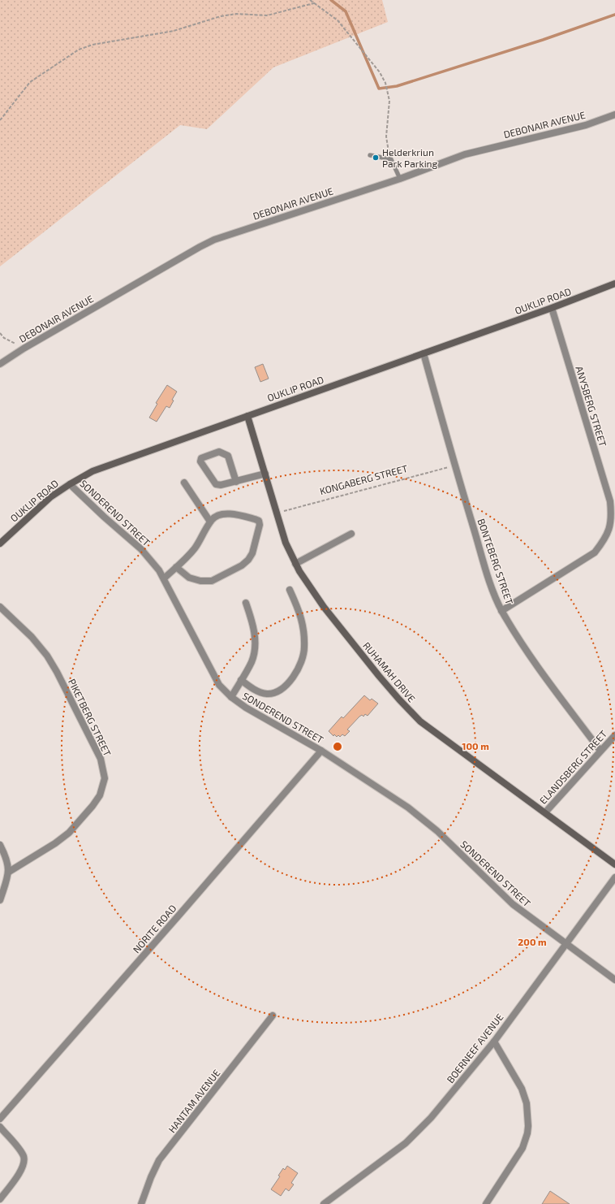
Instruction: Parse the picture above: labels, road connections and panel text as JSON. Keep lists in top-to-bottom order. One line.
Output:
{"streets":{"street":["DEBONAIR AVENUE","OUKLIP ROAD","ANYSBERG STREET","SONDEREND STREET","BONTEBERG STREET","RUHAMAH DRIVE","PIKETBERG STREET","ELANDSBERG STREET","NORITE ROAD","BOERNEEF AVENUE","HANTAM AVENUE"],"path":["KONGABERG STREET"]},"crossings":[["OUKLIP ROAD","ANYSBERG STREET"],["OUKLIP ROAD","SONDEREND STREET"],["OUKLIP ROAD","BONTEBERG STREET"],["OUKLIP ROAD","RUHAMAH DRIVE"],["ANYSBERG STREET","BONTEBERG STREET"],["KONGABERG STREET","BONTEBERG STREET"],["KONGABERG STREET","RUHAMAH DRIVE"],["SONDEREND STREET","NORITE ROAD"],["SONDEREND STREET","BOERNEEF AVENUE"],["BONTEBERG STREET","ELANDSBERG STREET"],["RUHAMAH DRIVE","ELANDSBERG STREET"]],"places":["Helderkriun Park Parking"],"rings":["100 m","200 m"]}
